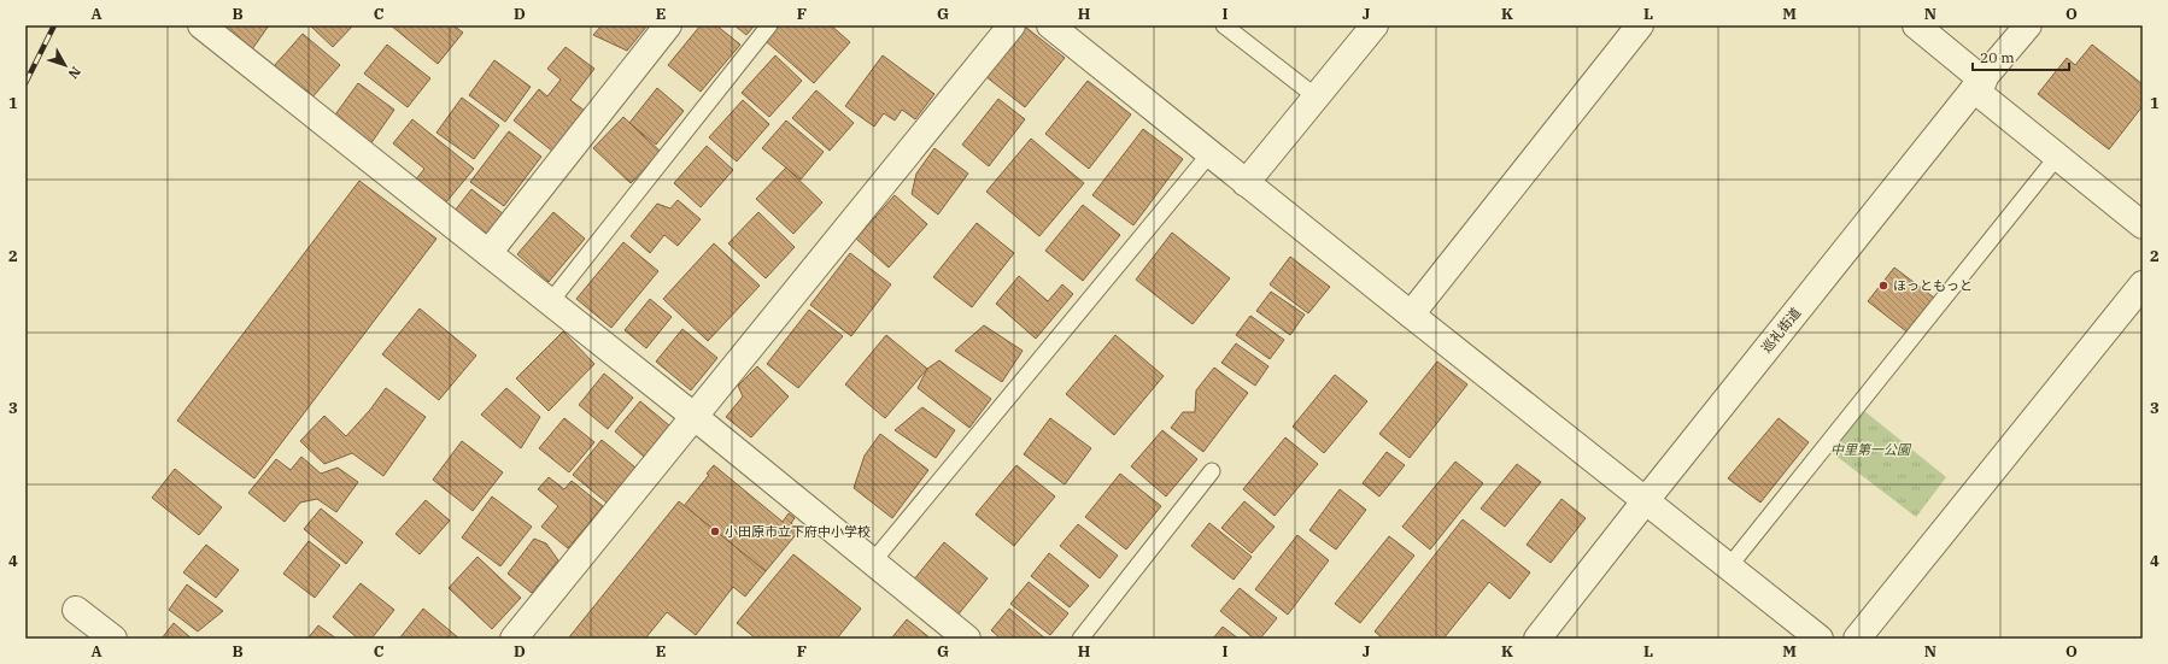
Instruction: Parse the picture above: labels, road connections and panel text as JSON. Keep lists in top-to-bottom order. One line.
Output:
{"streets":{"street":["巡礼街道"]},"parks":["中里第一公園"],"places":["ほっともっと","小田原市立下府中小学校"],"scale_bar":"20 m","north":"bottom right","grid":{"columns":["A","B","C","D","E","F","G","H","I","J","K","L","M","N","O"],"rows":["1","2","3","4"]}}
